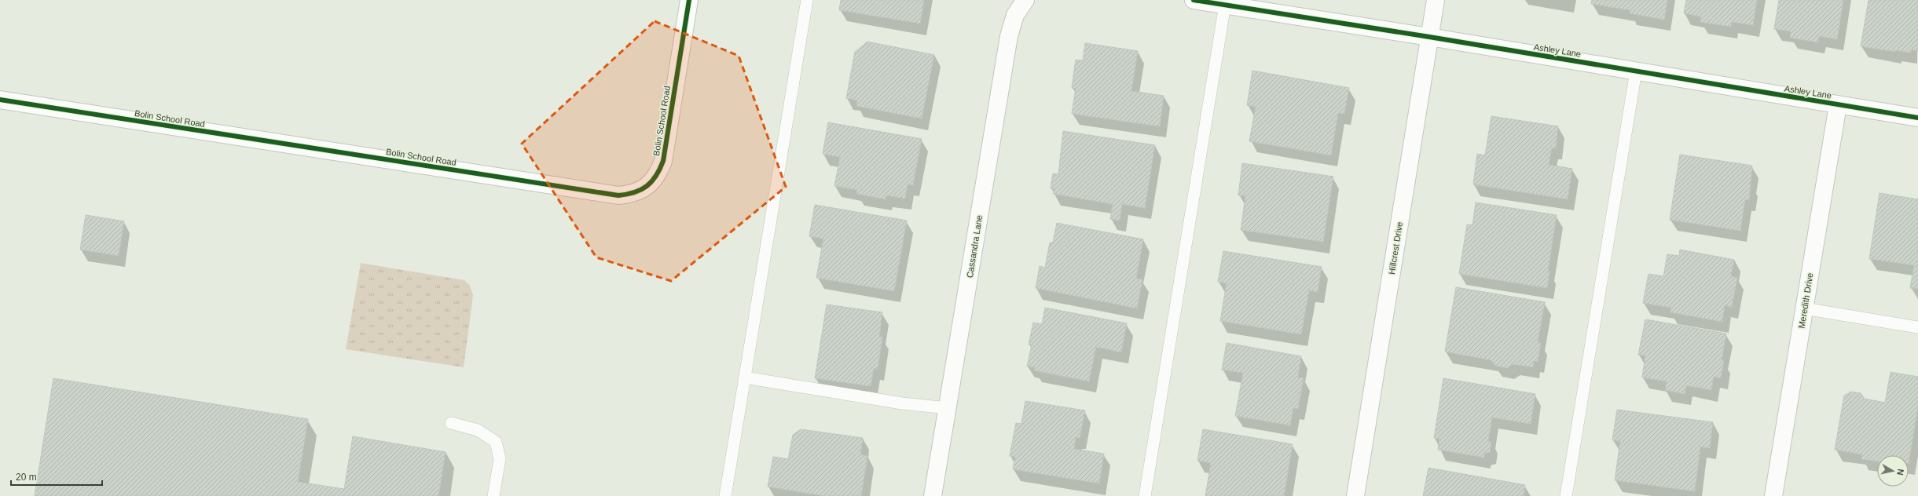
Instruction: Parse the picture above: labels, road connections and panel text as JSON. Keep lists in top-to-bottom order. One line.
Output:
{"streets":{"street":["Ashley Lane","Bolin School Road","Cassandra Lane","Hillcrest Drive","Meredith Drive"]},"crossings":[["Ashley Lane","Hillcrest Drive"],["Ashley Lane","Meredith Drive"]],"scale_bar":"20 m","north":"right"}
